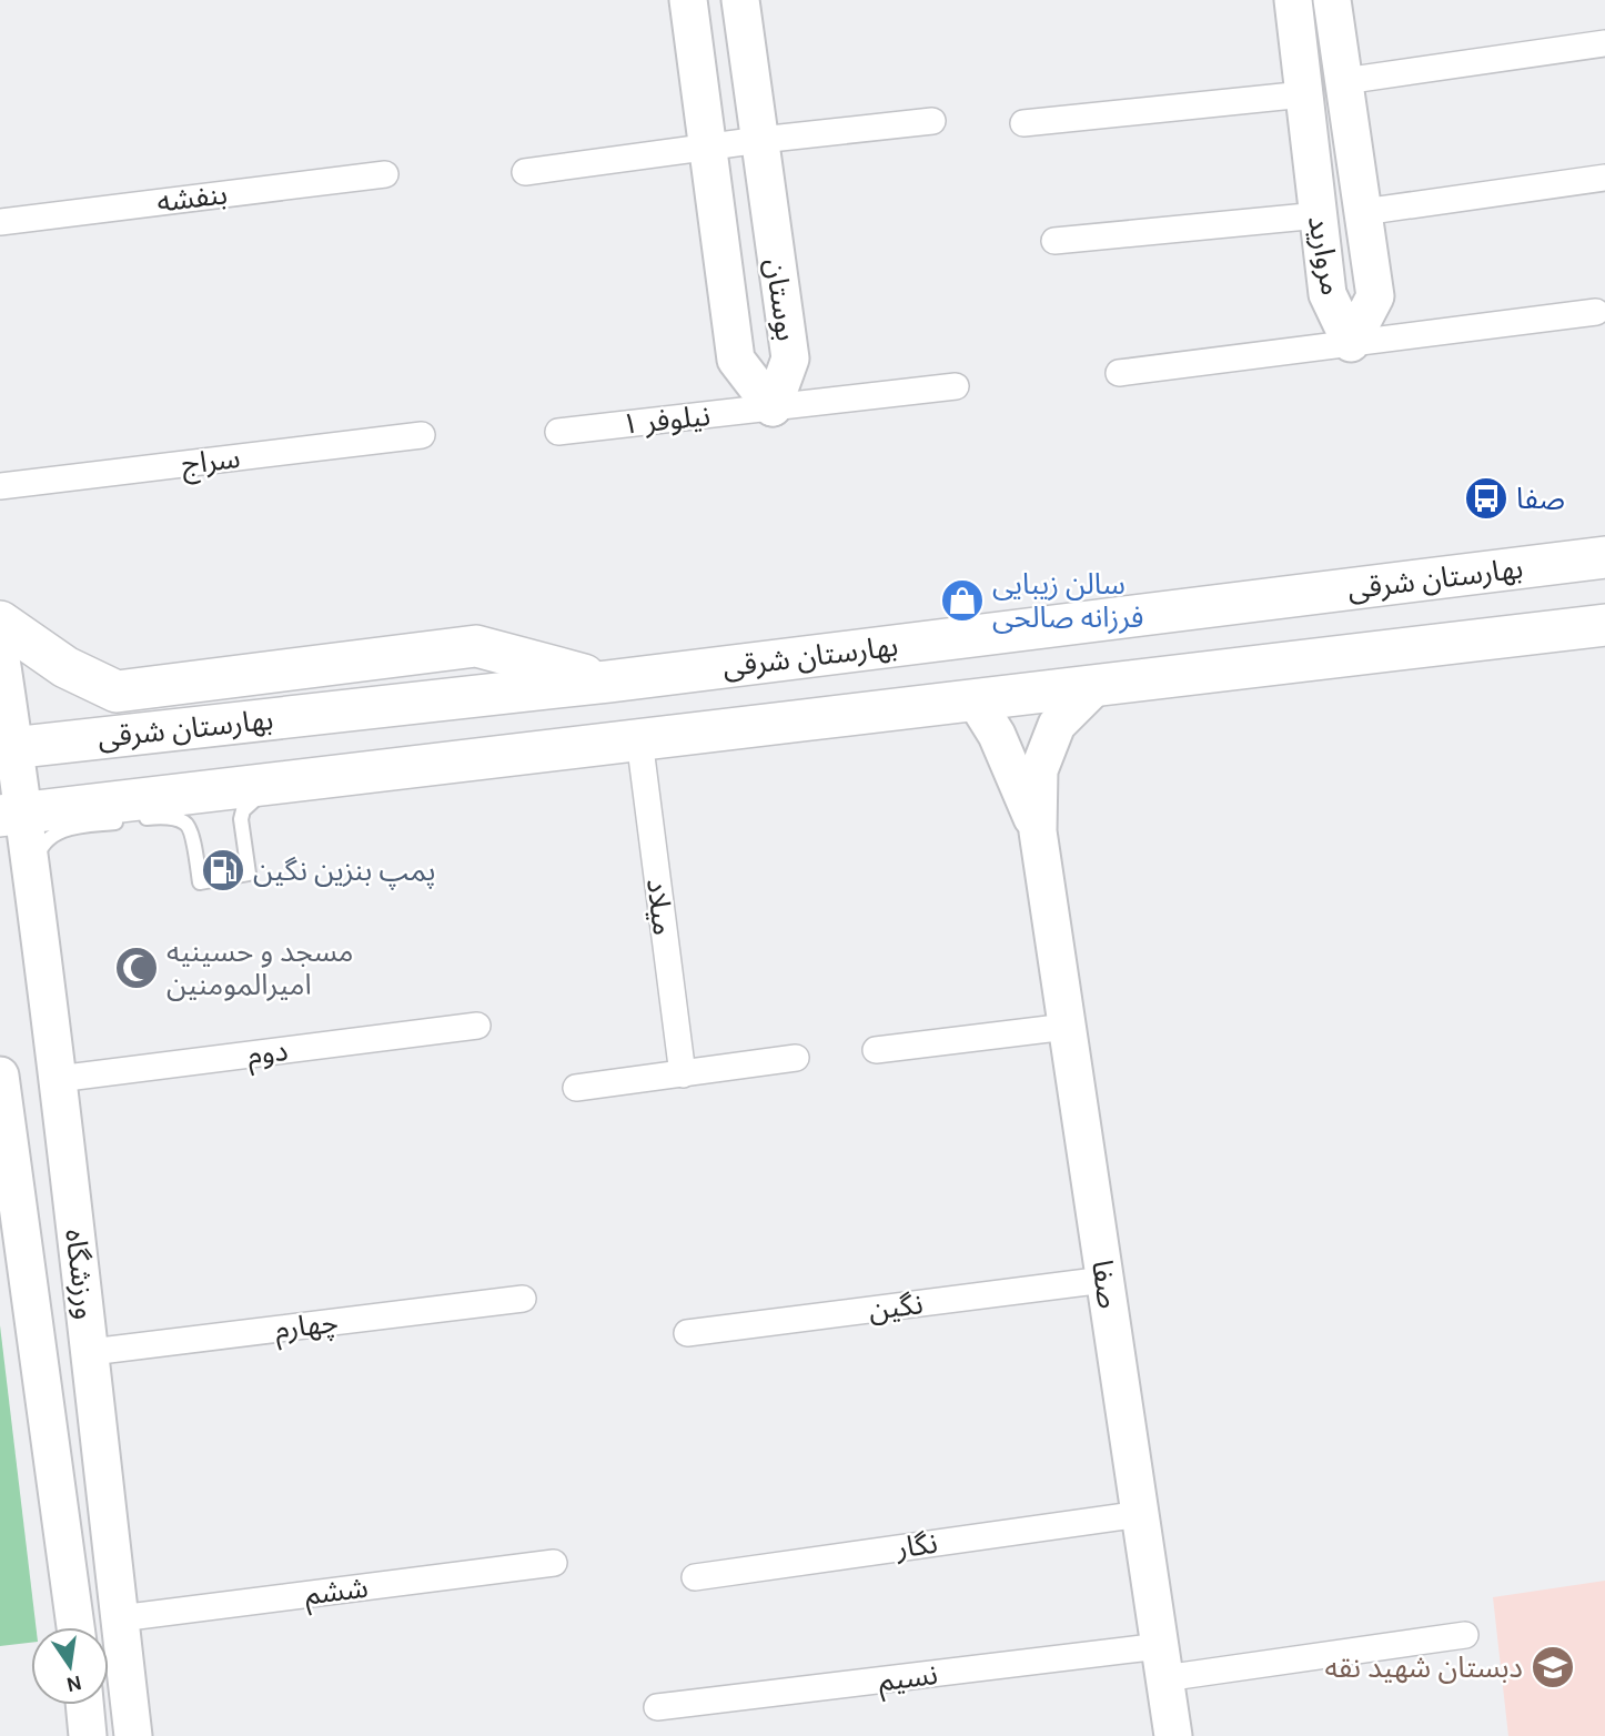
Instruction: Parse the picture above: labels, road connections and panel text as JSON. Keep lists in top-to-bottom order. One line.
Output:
{"streets":{"main road":["بهارستان شرقی"],"street":["بنفشه","مروارید","بوستان","نیلوفر ۱","سراج","میلاد","دوم","ورزشگاه","صفا","نگین","چهارم","نگار","ششم","نسیم"]},"crossings":[["بوستان","نیلوفر ۱"],["بهارستان شرقی","ورزشگاه"],["دوم","ورزشگاه"],["ورزشگاه","چهارم"],["ورزشگاه","ششم"],["صفا","نگین"],["صفا","نگار"],["صفا","نسیم"]],"places":{"bus stop":["صفا"],"shop":["سالن زیبایی فرزانه صالحی"],"fuel station":["پمپ بنزین نگین"],"mosque":["مسجد و حسینیه امیرالمومنین"],"school or university":["دبستان شهید نقه"]},"north":"bottom"}
